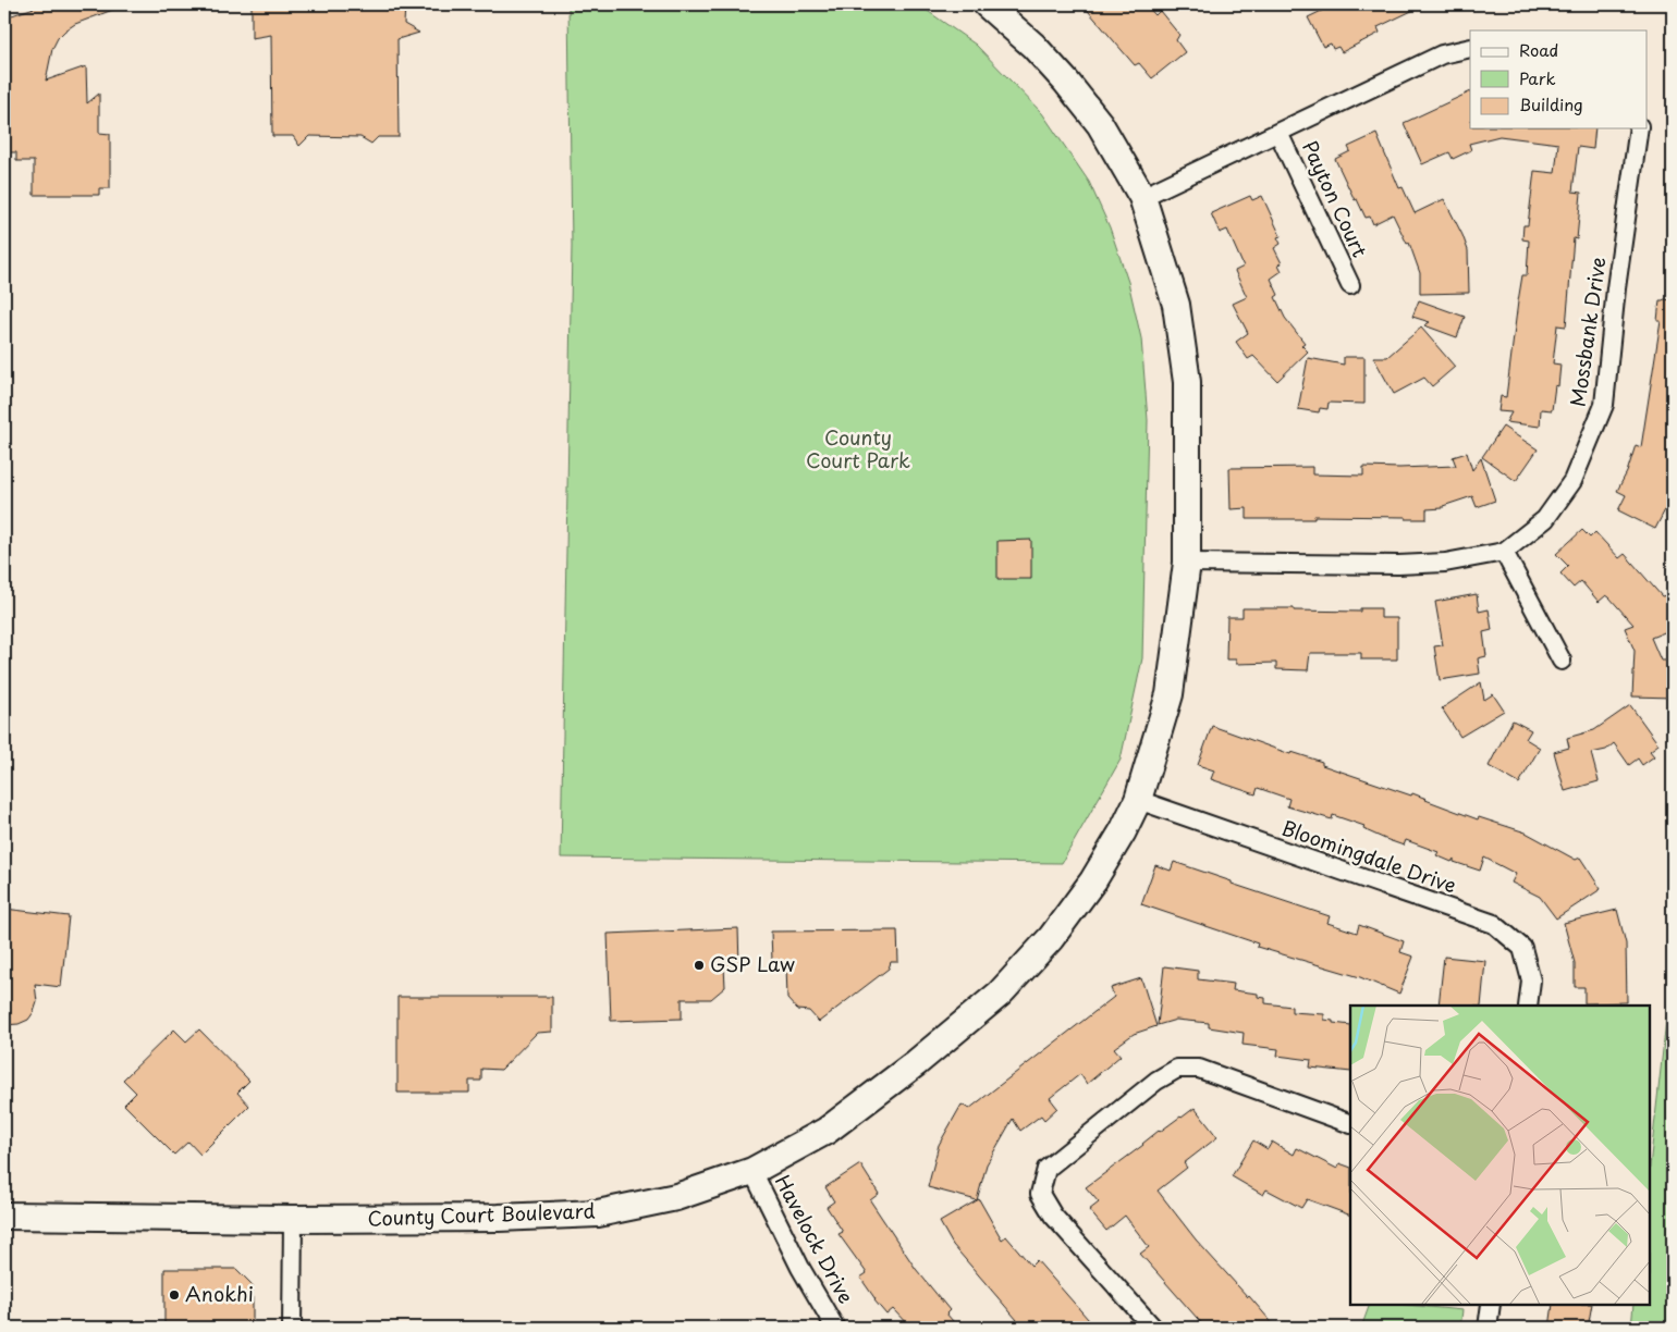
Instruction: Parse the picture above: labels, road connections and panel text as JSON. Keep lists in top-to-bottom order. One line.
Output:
{"streets":{"street":["Payton Court","Mossbank Drive","Bloomingdale Drive","County Court Boulevard","Havelock Drive"]},"crossings":[["Mossbank Drive","County Court Boulevard"],["Bloomingdale Drive","County Court Boulevard"],["County Court Boulevard","Havelock Drive"]],"parks":["County Court Park"],"places":["GSP Law","Anokhi"],"legend":["Road","Park","Building"]}
